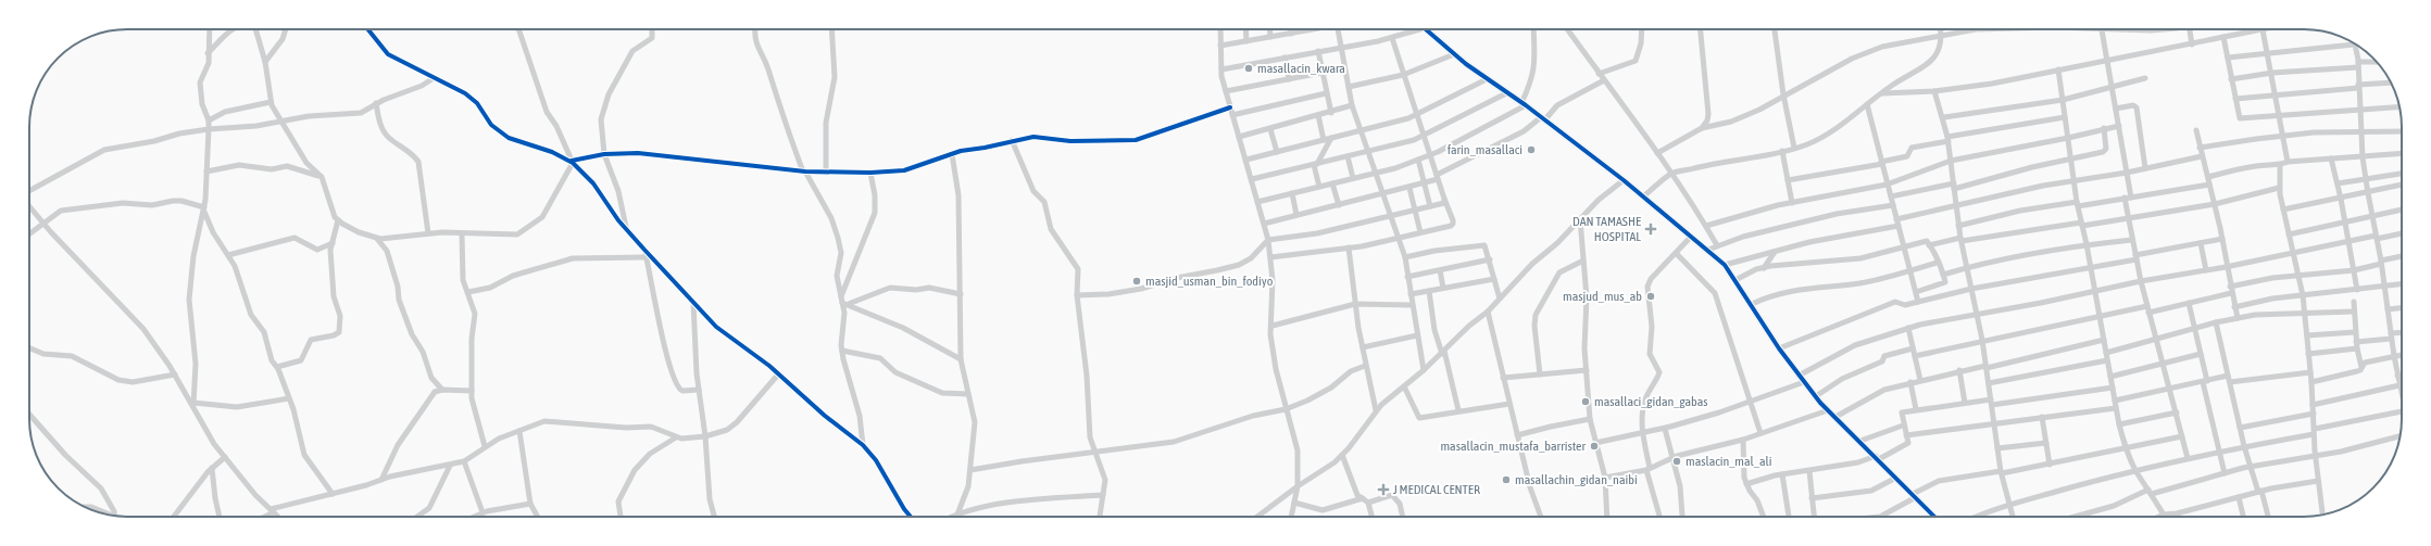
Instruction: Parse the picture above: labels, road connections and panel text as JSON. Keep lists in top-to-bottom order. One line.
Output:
{"places":{"other":["masallacin_kwara","farin_masallaci","masjid_usman_bin_fodiyo","masjud_mus_ab","masallaci_gidan_gabas","masallacin_mustafa_barrister","maslacin_mal_ali","masallachin_gidan_naibi"],"health":["DAN TAMASHE HOSPITAL","J MEDICAL CENTER"]}}
